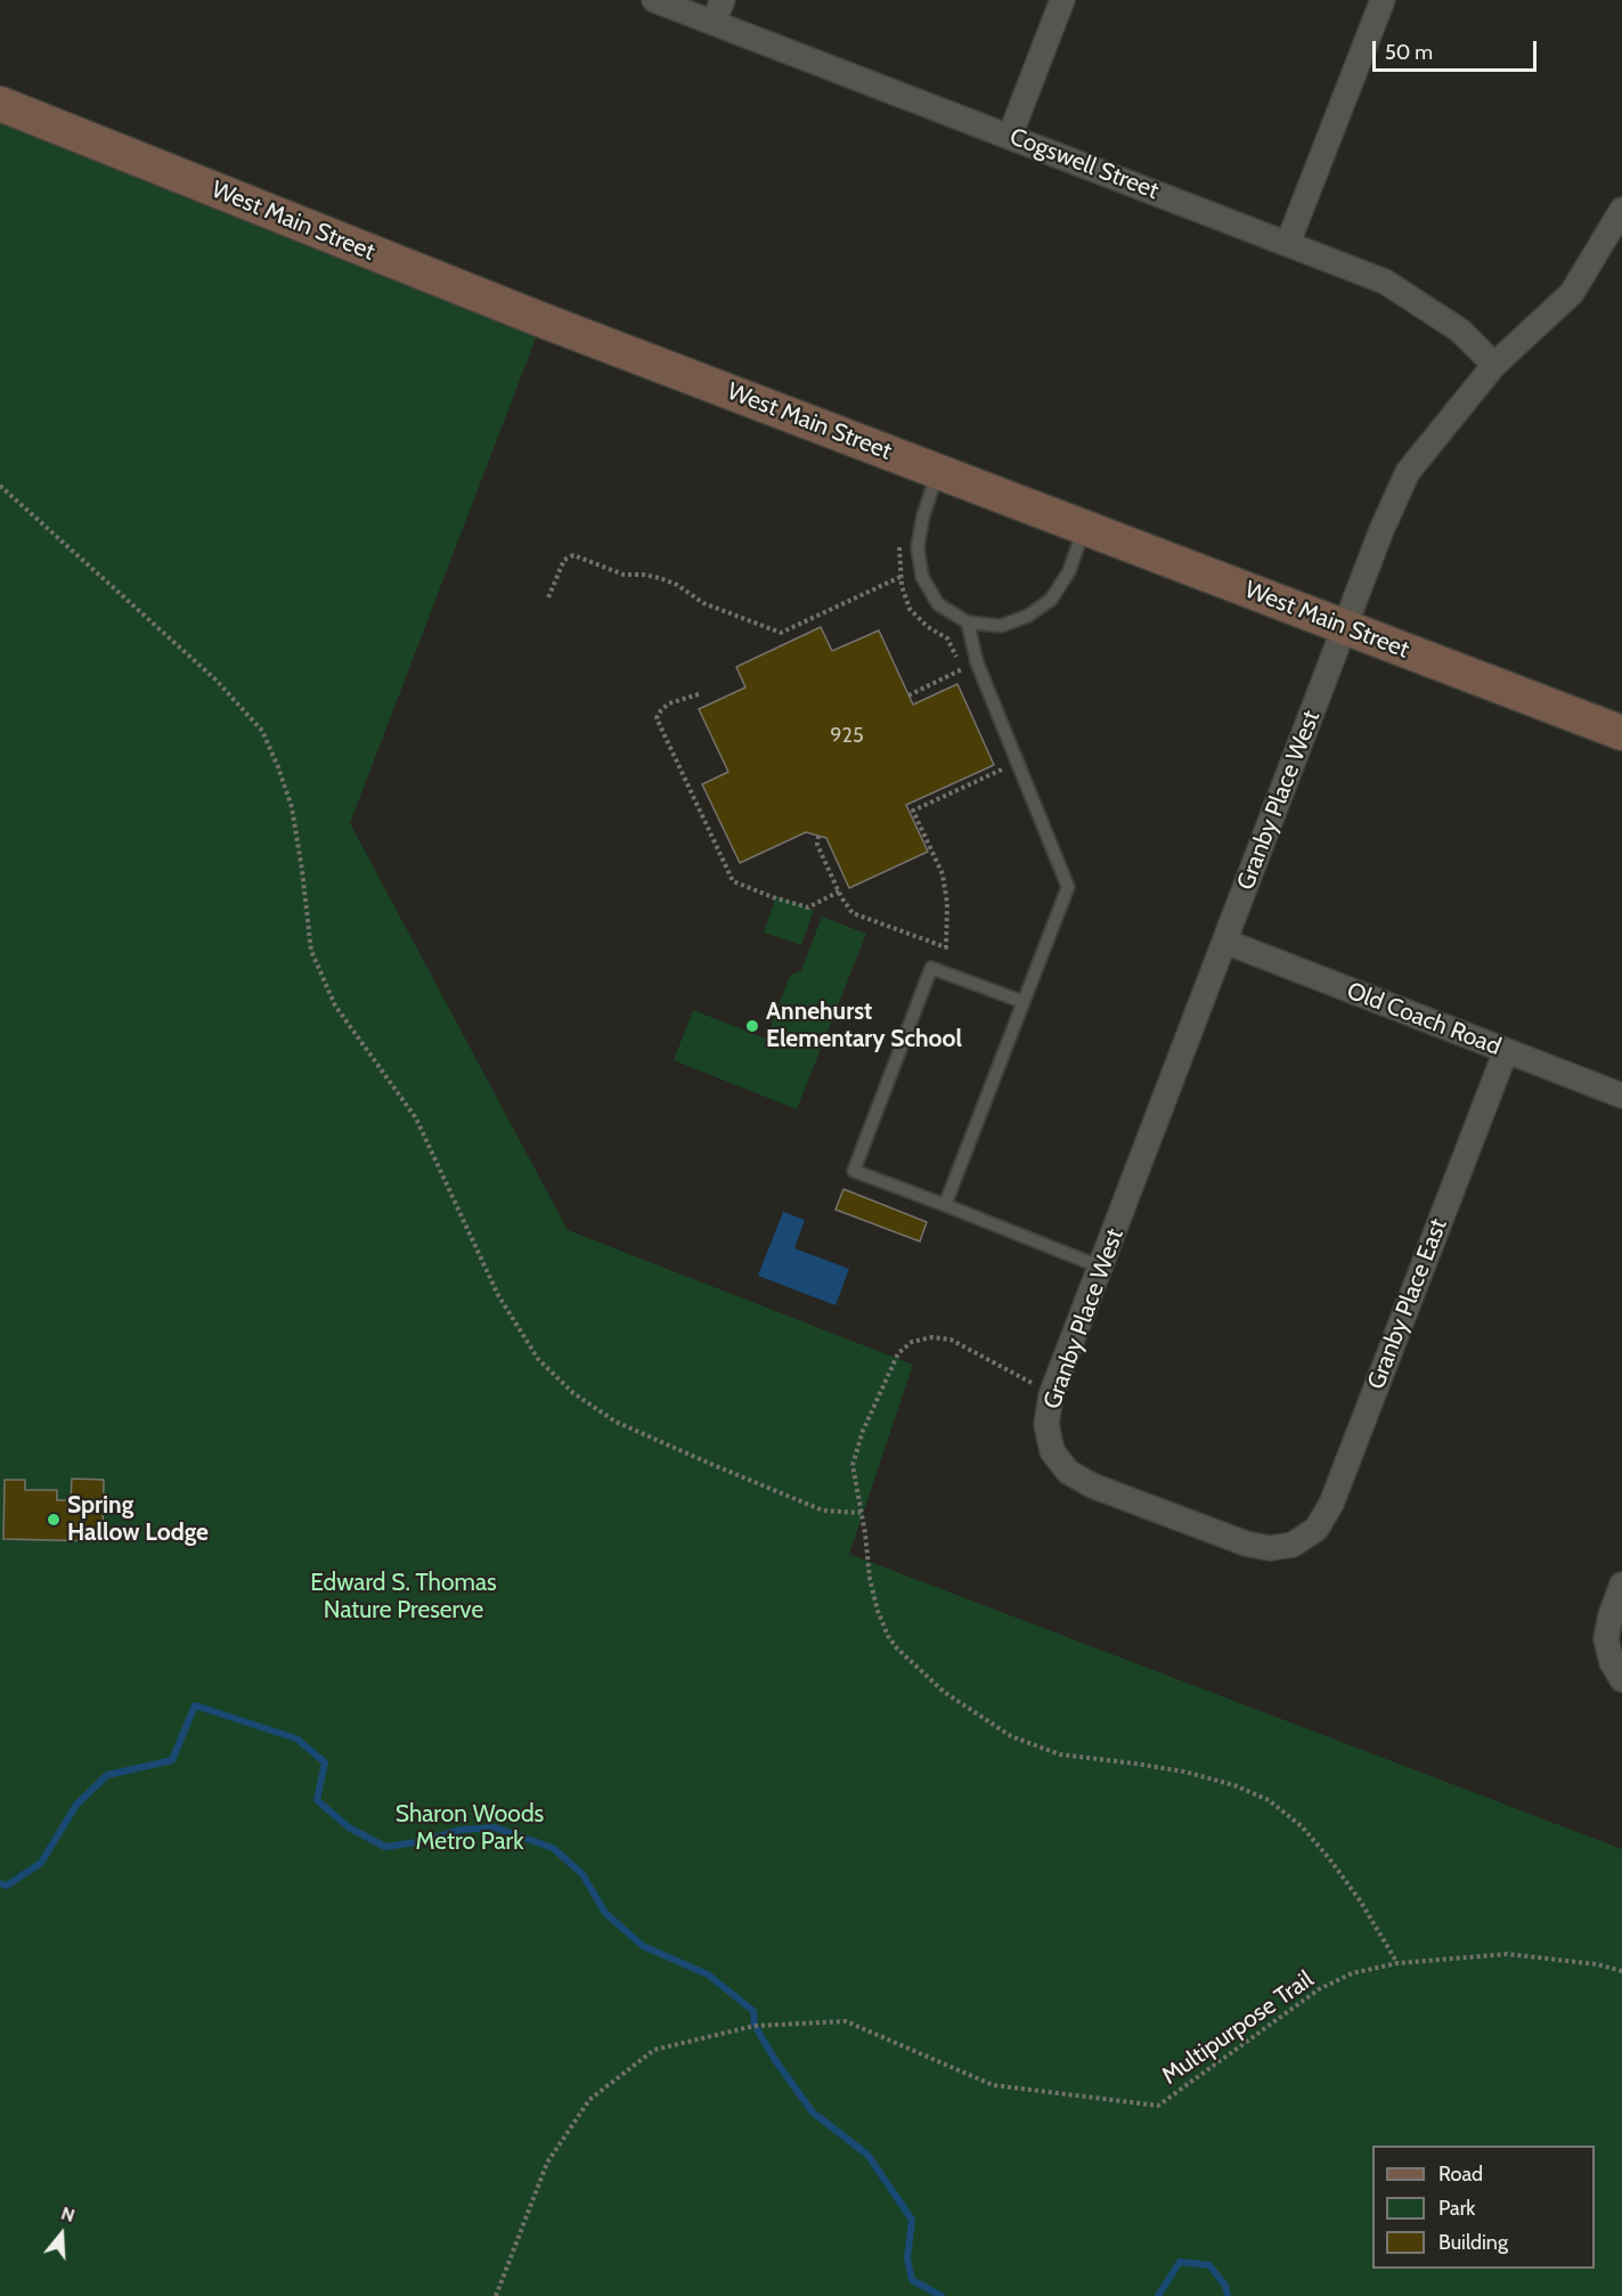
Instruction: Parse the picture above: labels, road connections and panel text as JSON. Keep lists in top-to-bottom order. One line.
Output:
{"streets":{"main road":["West Main Street"],"street":["Cogswell Street","Granby Place West","Old Coach Road","Granby Place East"],"path":["Multipurpose Trail"]},"crossings":[["Cogswell Street","Granby Place West"],["West Main Street","Granby Place West"],["Granby Place West","Old Coach Road"],["Granby Place West","Granby Place East"],["Old Coach Road","Granby Place East"]],"parks":["Edward S. Thomas Nature Preserve","Sharon Woods Metro Park"],"places":["Annehurst Elementary School","Spring Hallow Lodge"],"house_numbers":["925"],"legend":["Road","Park","Building"],"scale_bar":"50 m","north":"top"}
